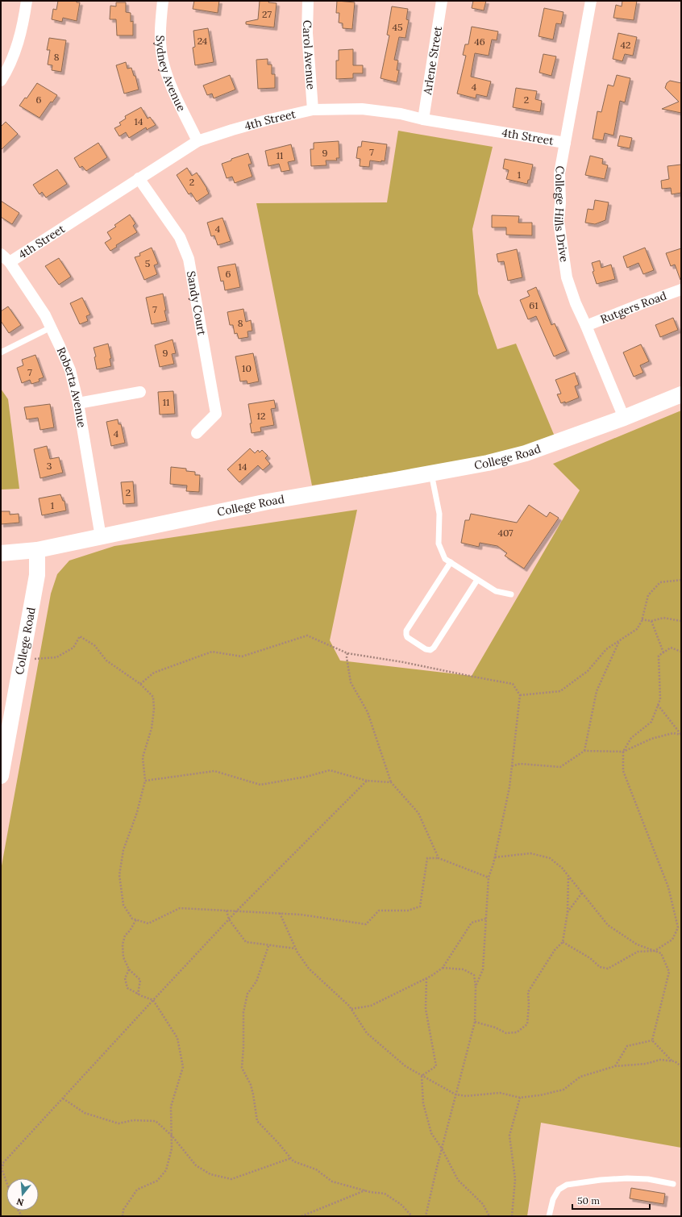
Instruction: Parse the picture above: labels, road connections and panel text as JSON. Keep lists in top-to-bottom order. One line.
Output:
{"streets":{"street":["Carol Avenue","Arlene Street","Sydney Avenue","4th Street","College Hills Drive","Sandy Court","Rutgers Road","Roberta Avenue","College Road"]},"crossings":[["Carol Avenue","4th Street"],["Arlene Street","4th Street"],["Sydney Avenue","4th Street"],["4th Street","College Hills Drive"],["4th Street","Sandy Court"],["4th Street","Roberta Avenue"],["College Hills Drive","Rutgers Road"],["College Hills Drive","College Road"],["Roberta Avenue","College Road"]],"house_numbers":["27","45","24","46","42","8","4","6","2","14","7","9","11","1","2","4","5","6","61","7","8","9","10","7","11","12","4","3","14","2","1","407"],"scale_bar":"50 m","north":"bottom"}
